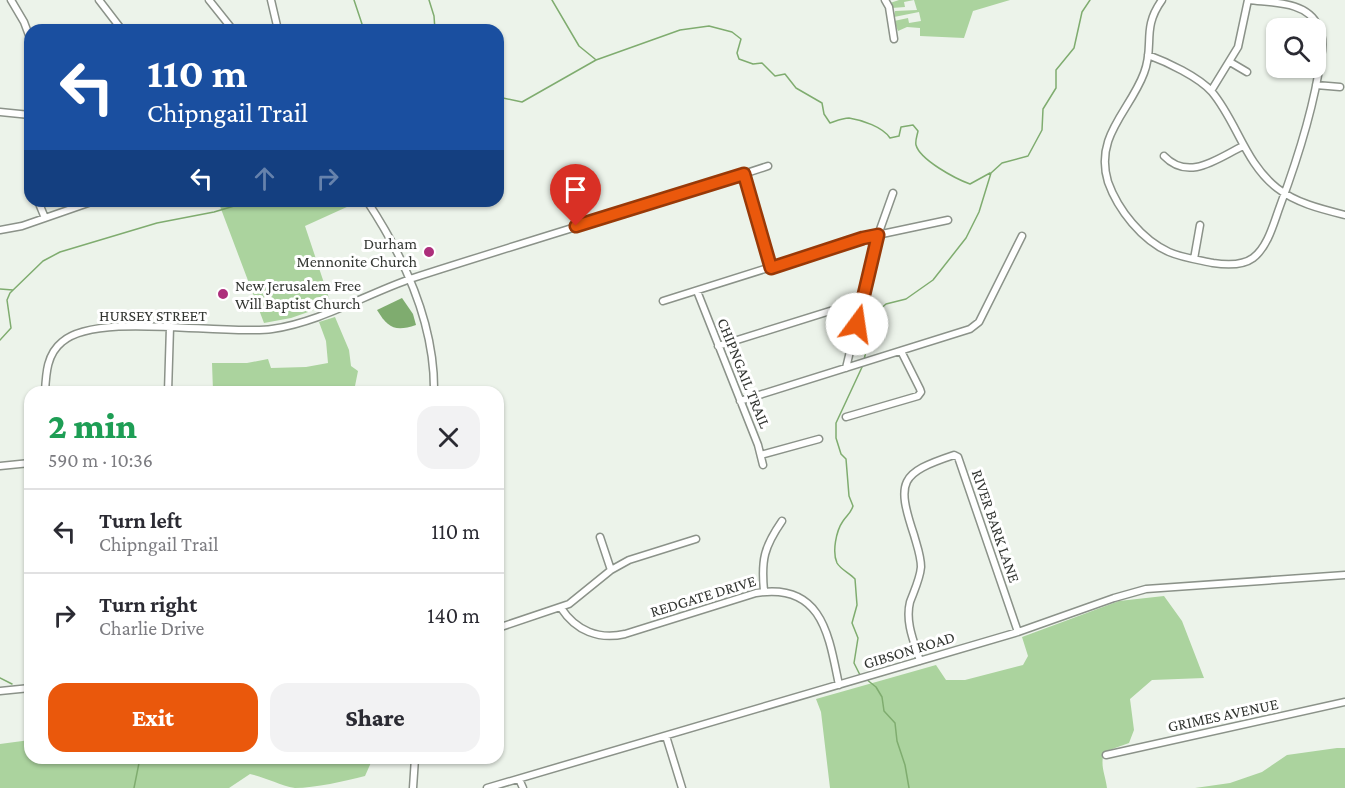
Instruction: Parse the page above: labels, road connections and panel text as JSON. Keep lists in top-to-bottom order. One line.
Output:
{"streets":{"street":["HURSEY STREET","CHIPNGAIL TRAIL","RIVER BARK LANE","REDGATE DRIVE","GIBSON ROAD","GRIMES AVENUE"]},"crossings":[["RIVER BARK LANE","GIBSON ROAD"],["REDGATE DRIVE","GIBSON ROAD"]],"places":["Durham Mennonite Church","New Jerusalem Free Will Baptist Church"],"page":{"turn":["110 m","Chipngail Trail"],"heading":["2 min","590 m · 10:36"],"list":[{"name":"Turn left","note":"Chipngail Trail","value":"110 m"},{"name":"Turn right","note":"Charlie Drive","value":"140 m"}],"buttons":["Exit","Share"]}}
